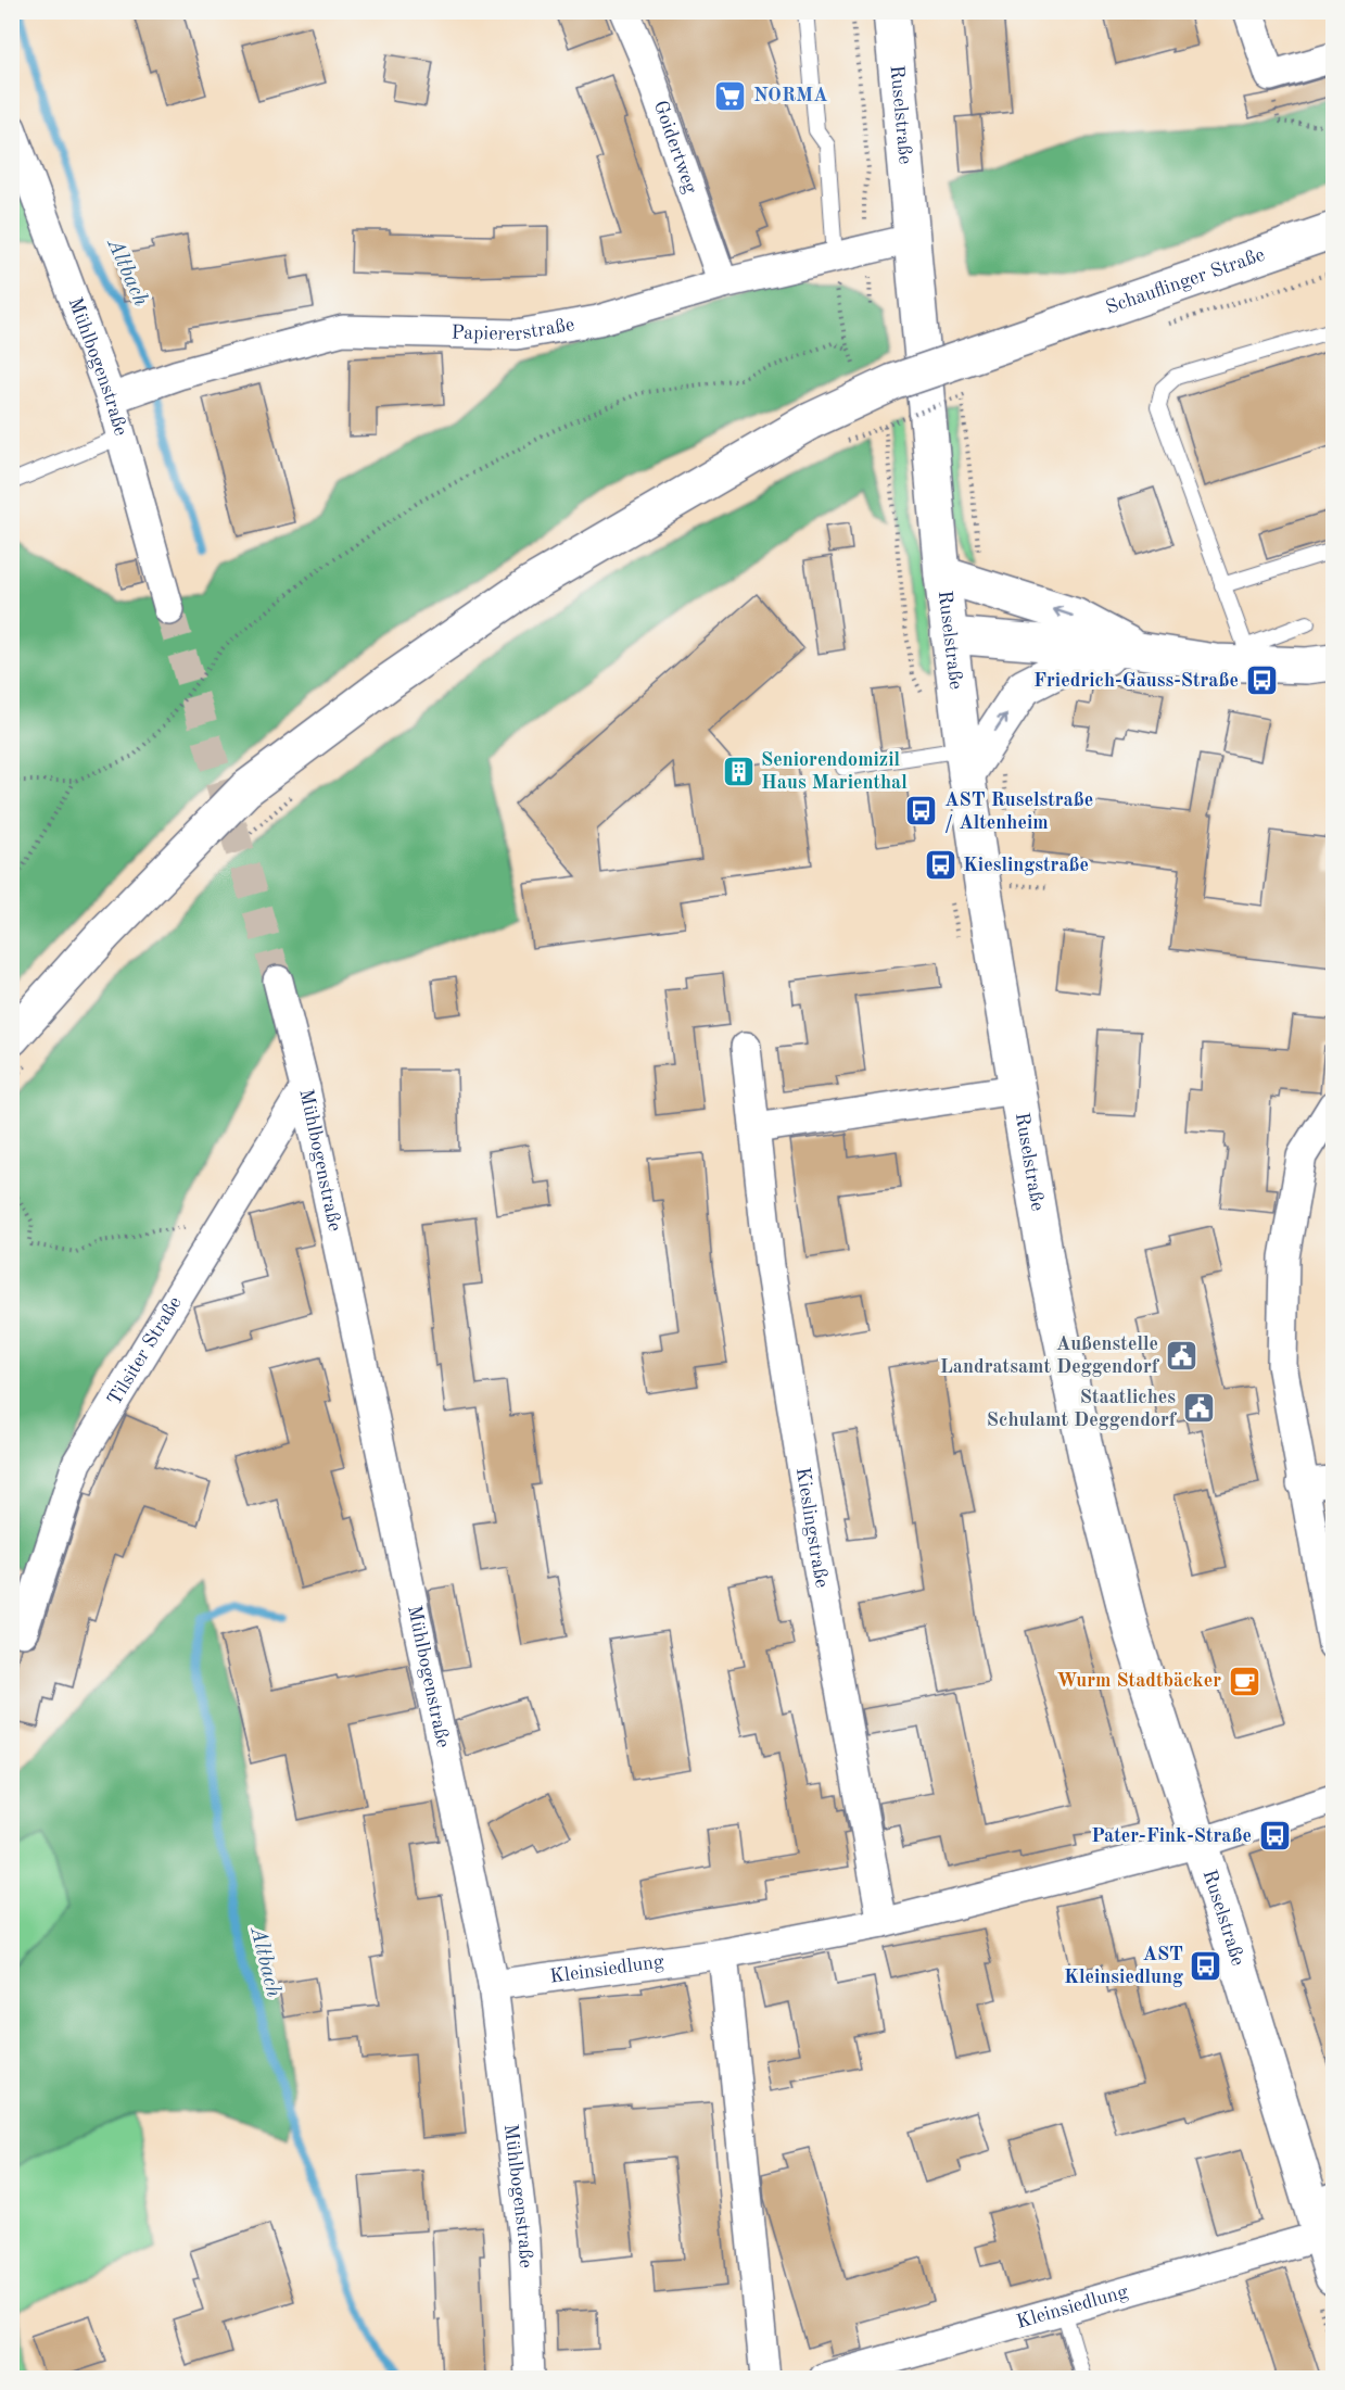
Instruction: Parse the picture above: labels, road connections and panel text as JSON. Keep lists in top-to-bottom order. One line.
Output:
{"streets":{"main road":["Ruselstraße","Schauflinger Straße"],"street":["Goidertweg","Papiererstraße","Mühlbogenstraße","Tilsiter Straße","Kieslingstraße","Kleinsiedlung"]},"crossings":[["Ruselstraße","Papiererstraße"],["Ruselstraße","Kleinsiedlung"],["Goidertweg","Papiererstraße"],["Papiererstraße","Mühlbogenstraße"],["Mühlbogenstraße","Tilsiter Straße"],["Mühlbogenstraße","Kleinsiedlung"],["Kieslingstraße","Kleinsiedlung"]],"water":["Altbach"],"places":{"supermarket":["NORMA"],"bus stop":["Friedrich-Gauss-Straße","AST Ruselstraße / Altenheim","Kieslingstraße","Pater-Fink-Straße","AST Kleinsiedlung"],"building":["Seniorendomizil Haus Marienthal"],"public building":["Außenstelle Landratsamt Deggendorf","Staatliches Schulamt Deggendorf"],"cafe":["Wurm Stadtbäcker"]}}
